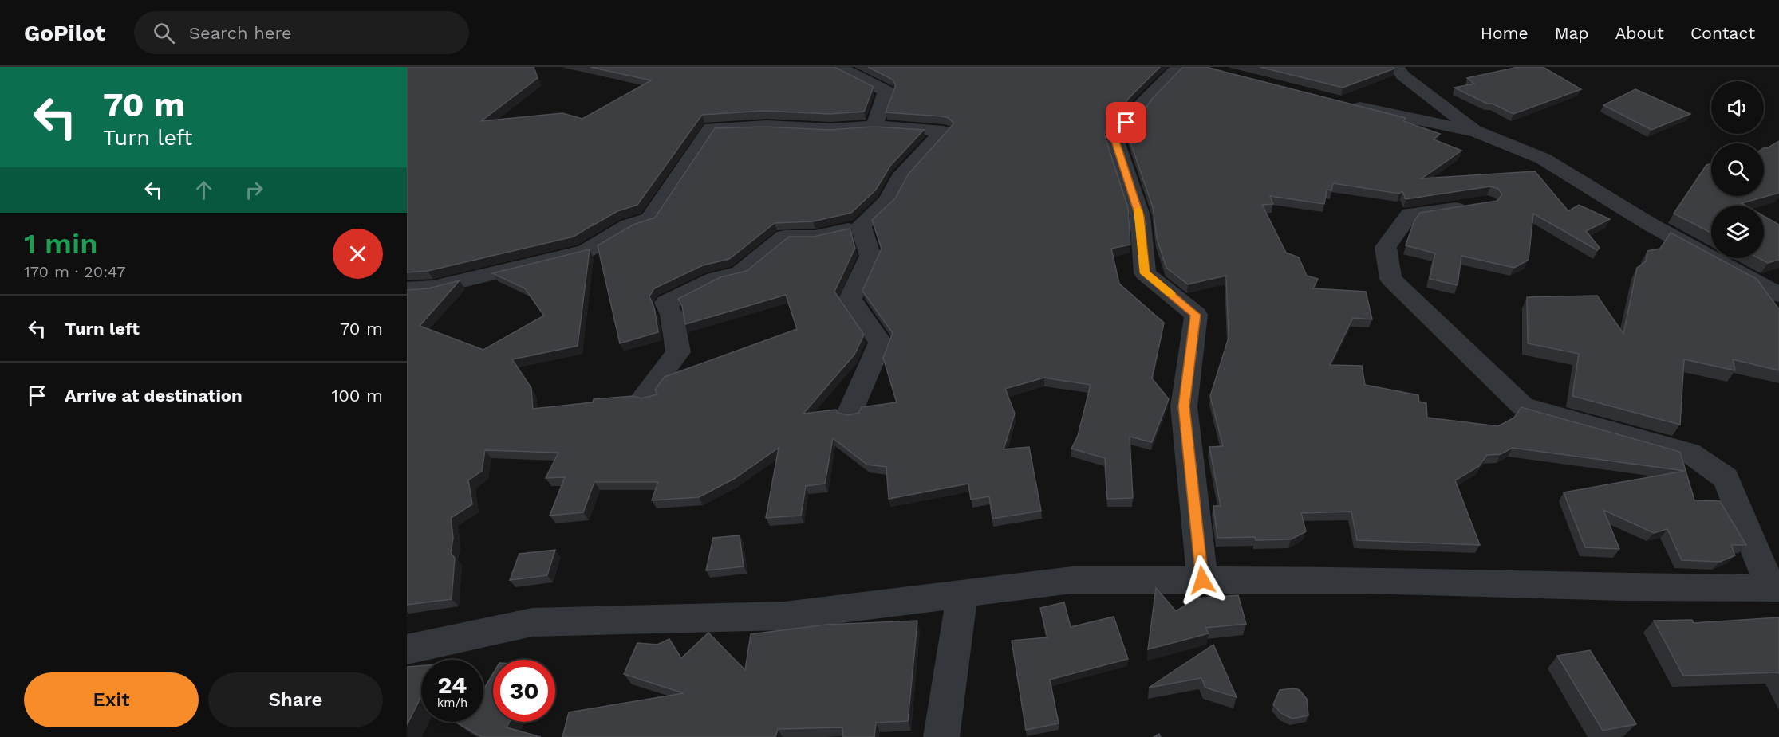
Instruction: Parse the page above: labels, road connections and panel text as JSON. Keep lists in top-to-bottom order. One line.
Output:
{"page":{"header":"GoPilot","search":"Search here","nav":["Home","Map","About","Contact"],"turn":["70 m","Turn left"],"heading":["1 min","170 m · 20:47"],"list":[{"name":"Turn left","value":"70 m"},{"name":"Arrive at destination","value":"100 m"}],"speed":"24 km/h","limit":"30","buttons":["Exit","Share"]}}
